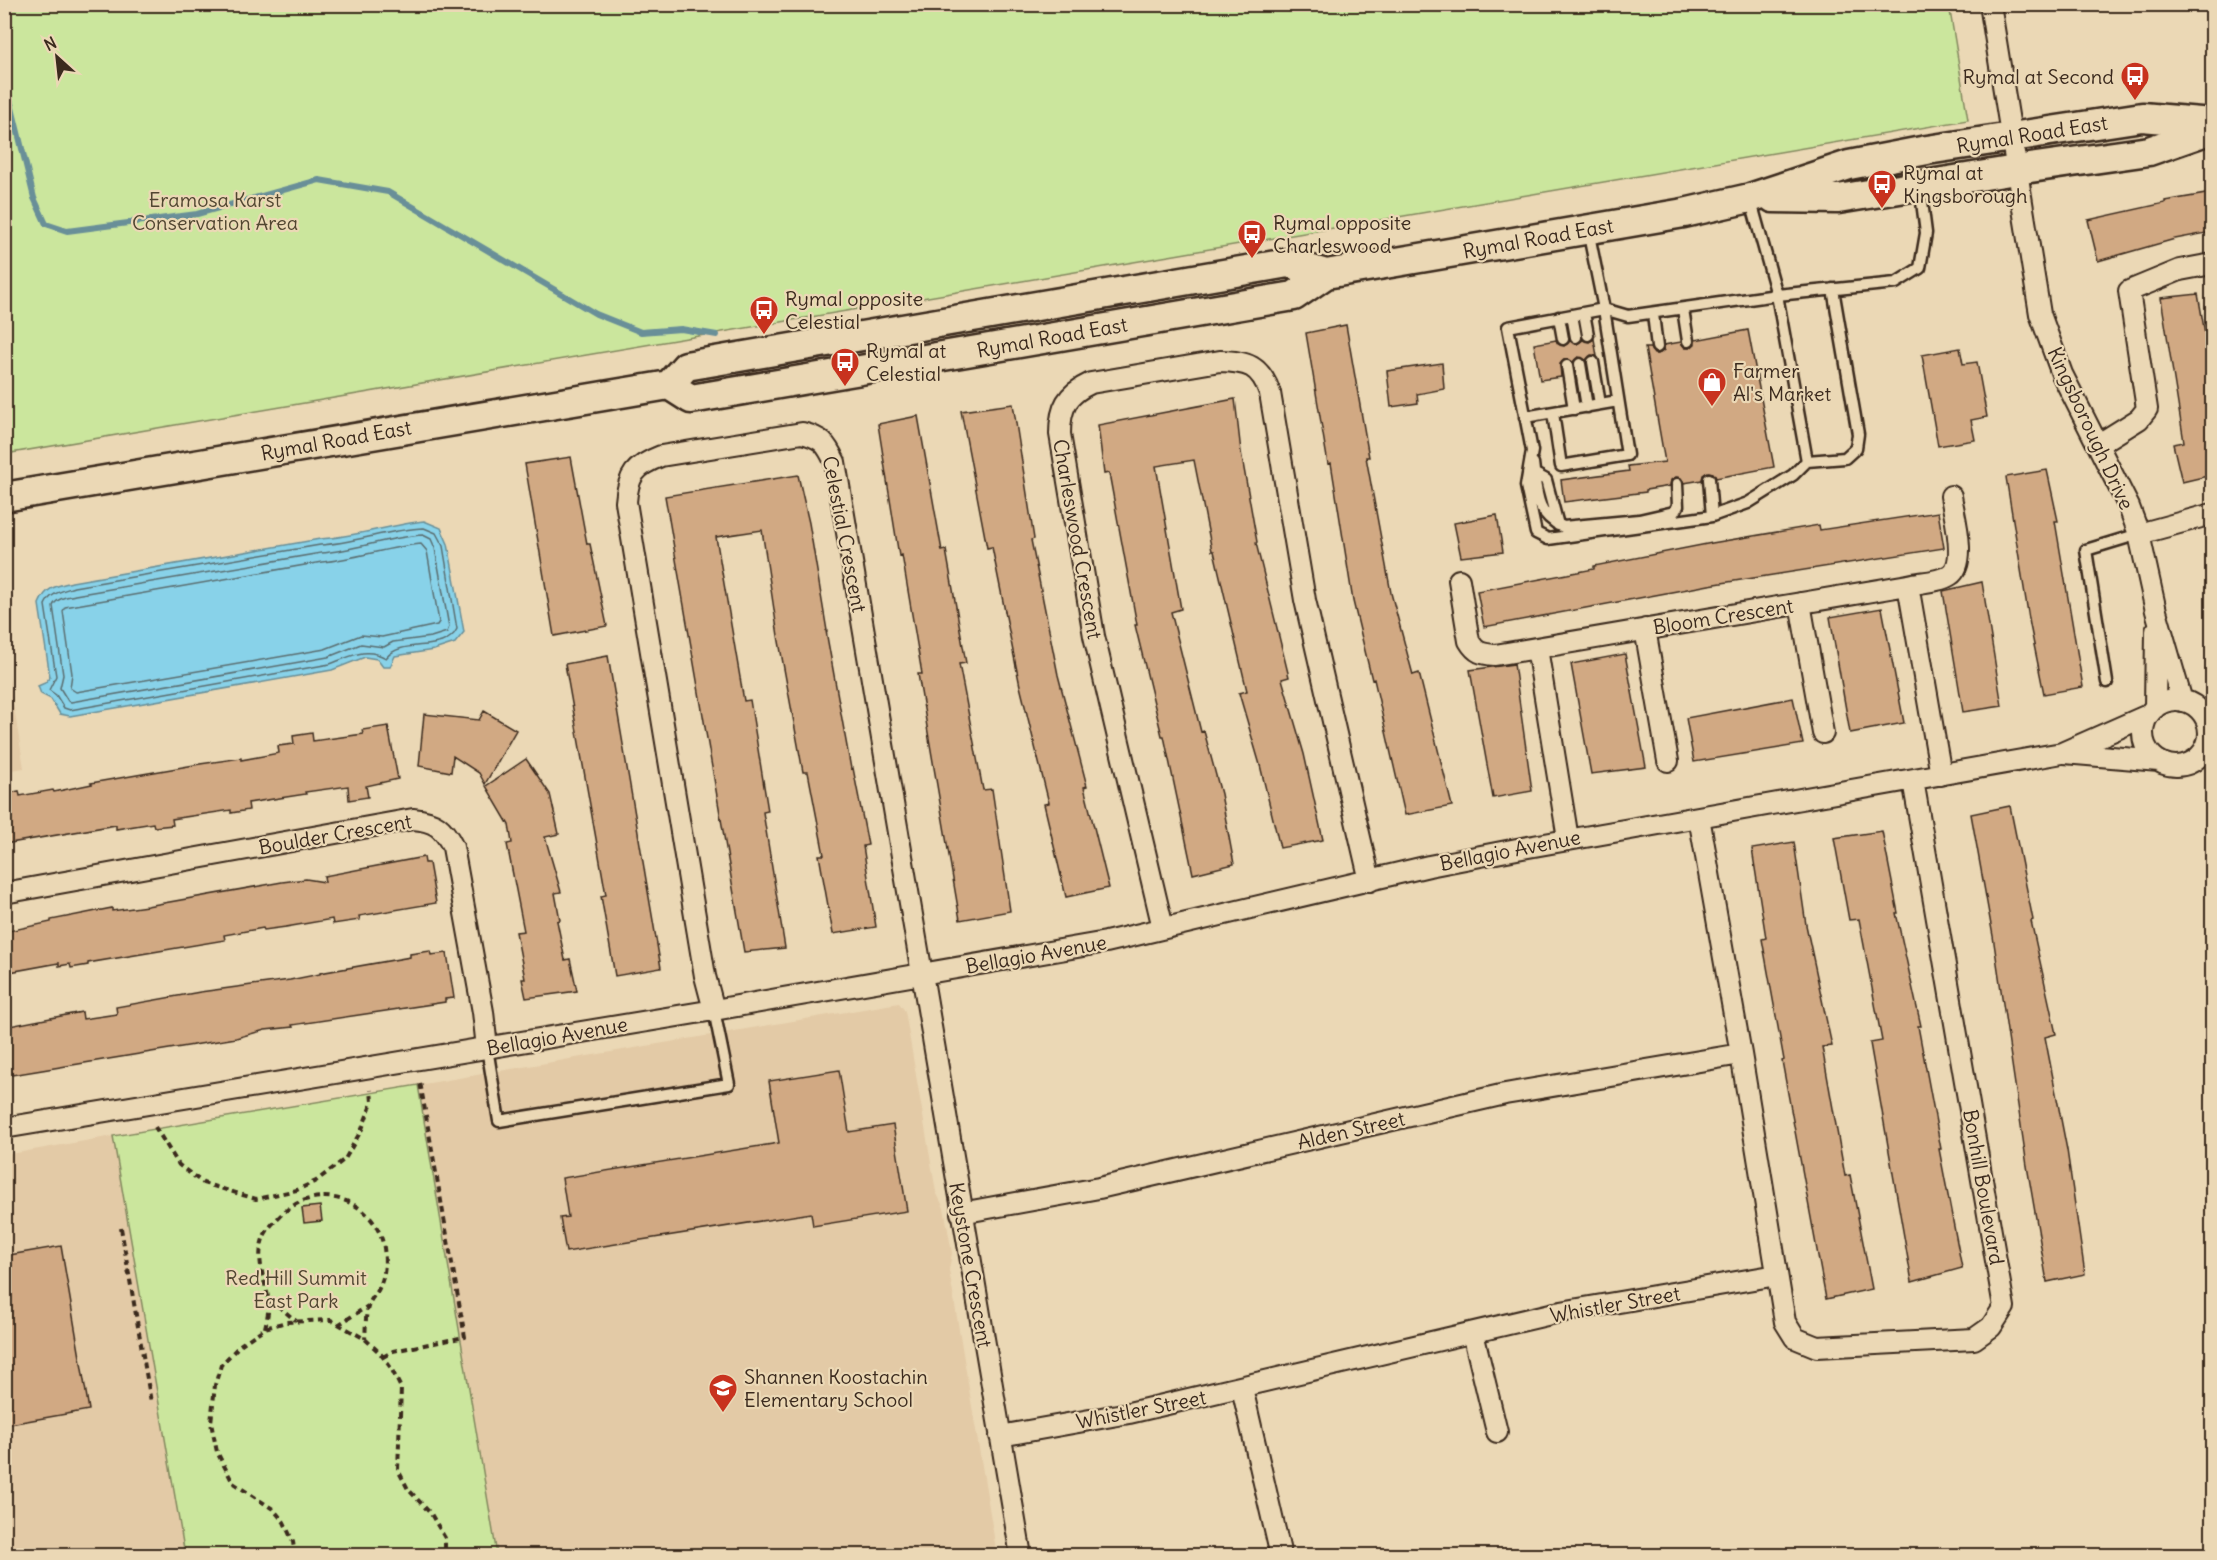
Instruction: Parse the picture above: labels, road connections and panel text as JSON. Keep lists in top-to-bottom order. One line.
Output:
{"streets":{"main road":["Rymal Road East"],"street":["Kingsborough Drive","Celestial Crescent","Charleswood Crescent","Bloom Crescent","Boulder Crescent","Bellagio Avenue","Alden Street","Bonhill Boulevard","Keystone Crescent","Whistler Street"]},"crossings":[["Rymal Road East","Kingsborough Drive"],["Kingsborough Drive","Bellagio Avenue"],["Celestial Crescent","Bellagio Avenue"],["Celestial Crescent","Keystone Crescent"],["Charleswood Crescent","Bellagio Avenue"],["Boulder Crescent","Bellagio Avenue"],["Bellagio Avenue","Bonhill Boulevard"],["Bellagio Avenue","Keystone Crescent"],["Alden Street","Keystone Crescent"],["Bonhill Boulevard","Whistler Street"],["Keystone Crescent","Whistler Street"]],"parks":["Eramosa Karst Conservation Area","Red Hill Summit East Park"],"places":{"bus stop":["Rymal at Second","Rymal at Kingsborough","Rymal opposite Charleswood","Rymal opposite Celestial","Rymal at Celestial"],"shop":["Farmer Al's Market"],"school or university":["Shannen Koostachin Elementary School"]},"north":"top left"}
